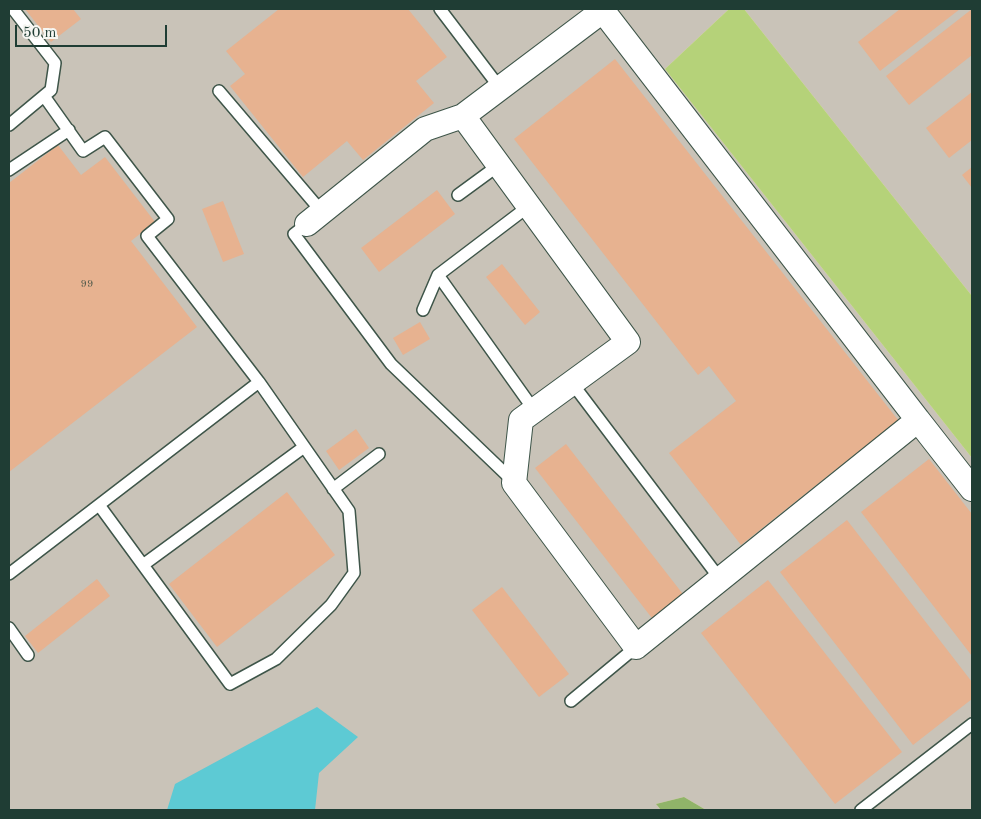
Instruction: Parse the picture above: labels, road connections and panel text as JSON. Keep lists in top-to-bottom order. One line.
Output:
{"house_numbers":["99"],"scale_bar":"50 m"}
